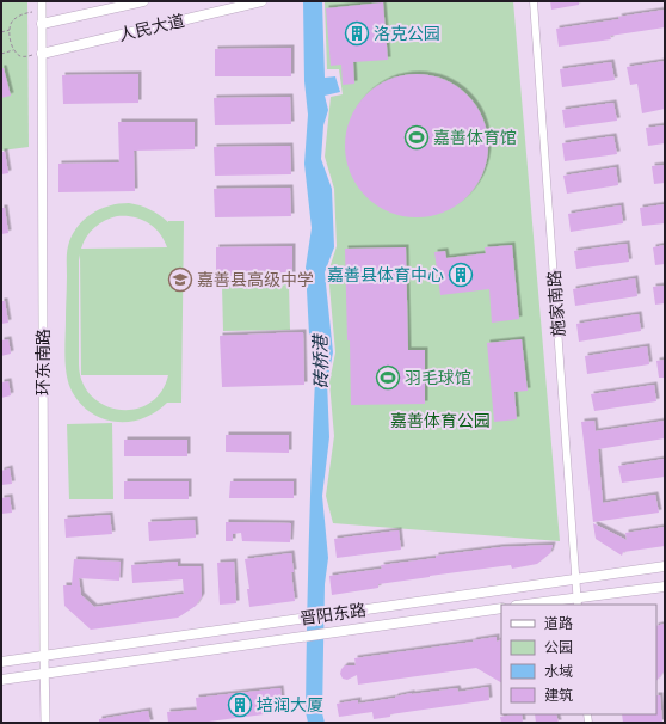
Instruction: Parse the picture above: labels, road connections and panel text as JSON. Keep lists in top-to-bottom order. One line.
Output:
{"streets":{"main road":["人民大道","晋阳东路"],"street":["施家南路","环东南路"]},"crossings":[["人民大道","环东南路"],["施家南路","晋阳东路"],["环东南路","晋阳东路"]],"water":["砖桥港"],"parks":["嘉善体育公园"],"places":{"building":["洛克公园","嘉善县体育中心","培润大厦"],"sports":["嘉善体育馆","羽毛球馆"],"school or university":["嘉善县高级中学"]},"legend":["道路","公园","水域","建筑"]}
